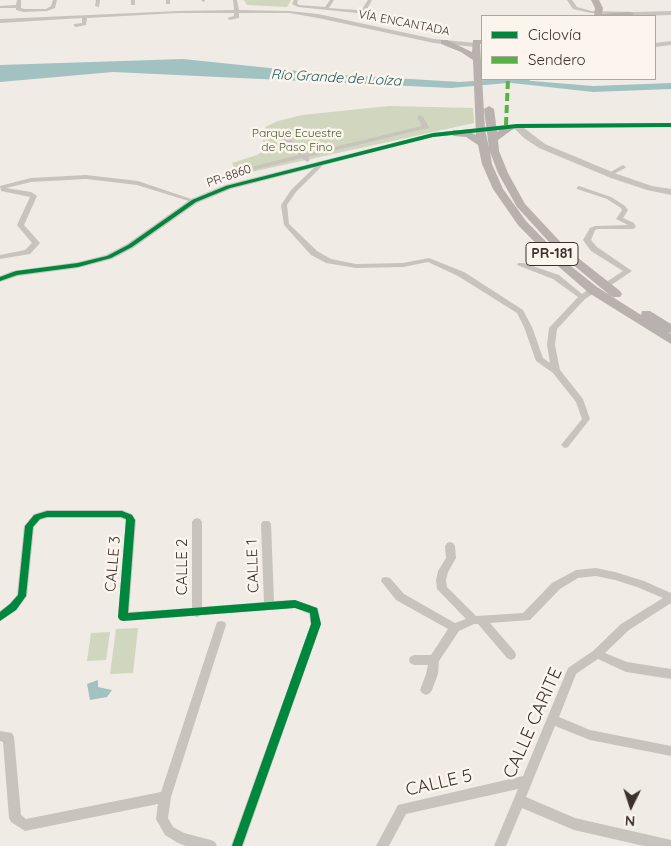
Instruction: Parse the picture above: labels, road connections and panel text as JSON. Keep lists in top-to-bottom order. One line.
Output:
{"streets":{"main road":["PR-181"],"street":["VÍA ENCANTADA","PR-8860","CALLE 3","CALLE 1","CALLE 2","CALLE CARITE","CALLE 5"]},"crossings":[["VÍA ENCANTADA","PR-181"],["PR-8860","PR-181"],["CALLE 3","CALLE 1"],["CALLE 3","CALLE 2"],["CALLE CARITE","CALLE 5"]],"water":["Río Grande de Loíza"],"parks":["Parque Ecuestre de Paso Fino"],"legend":["Ciclovía","Sendero"],"north":"bottom"}
